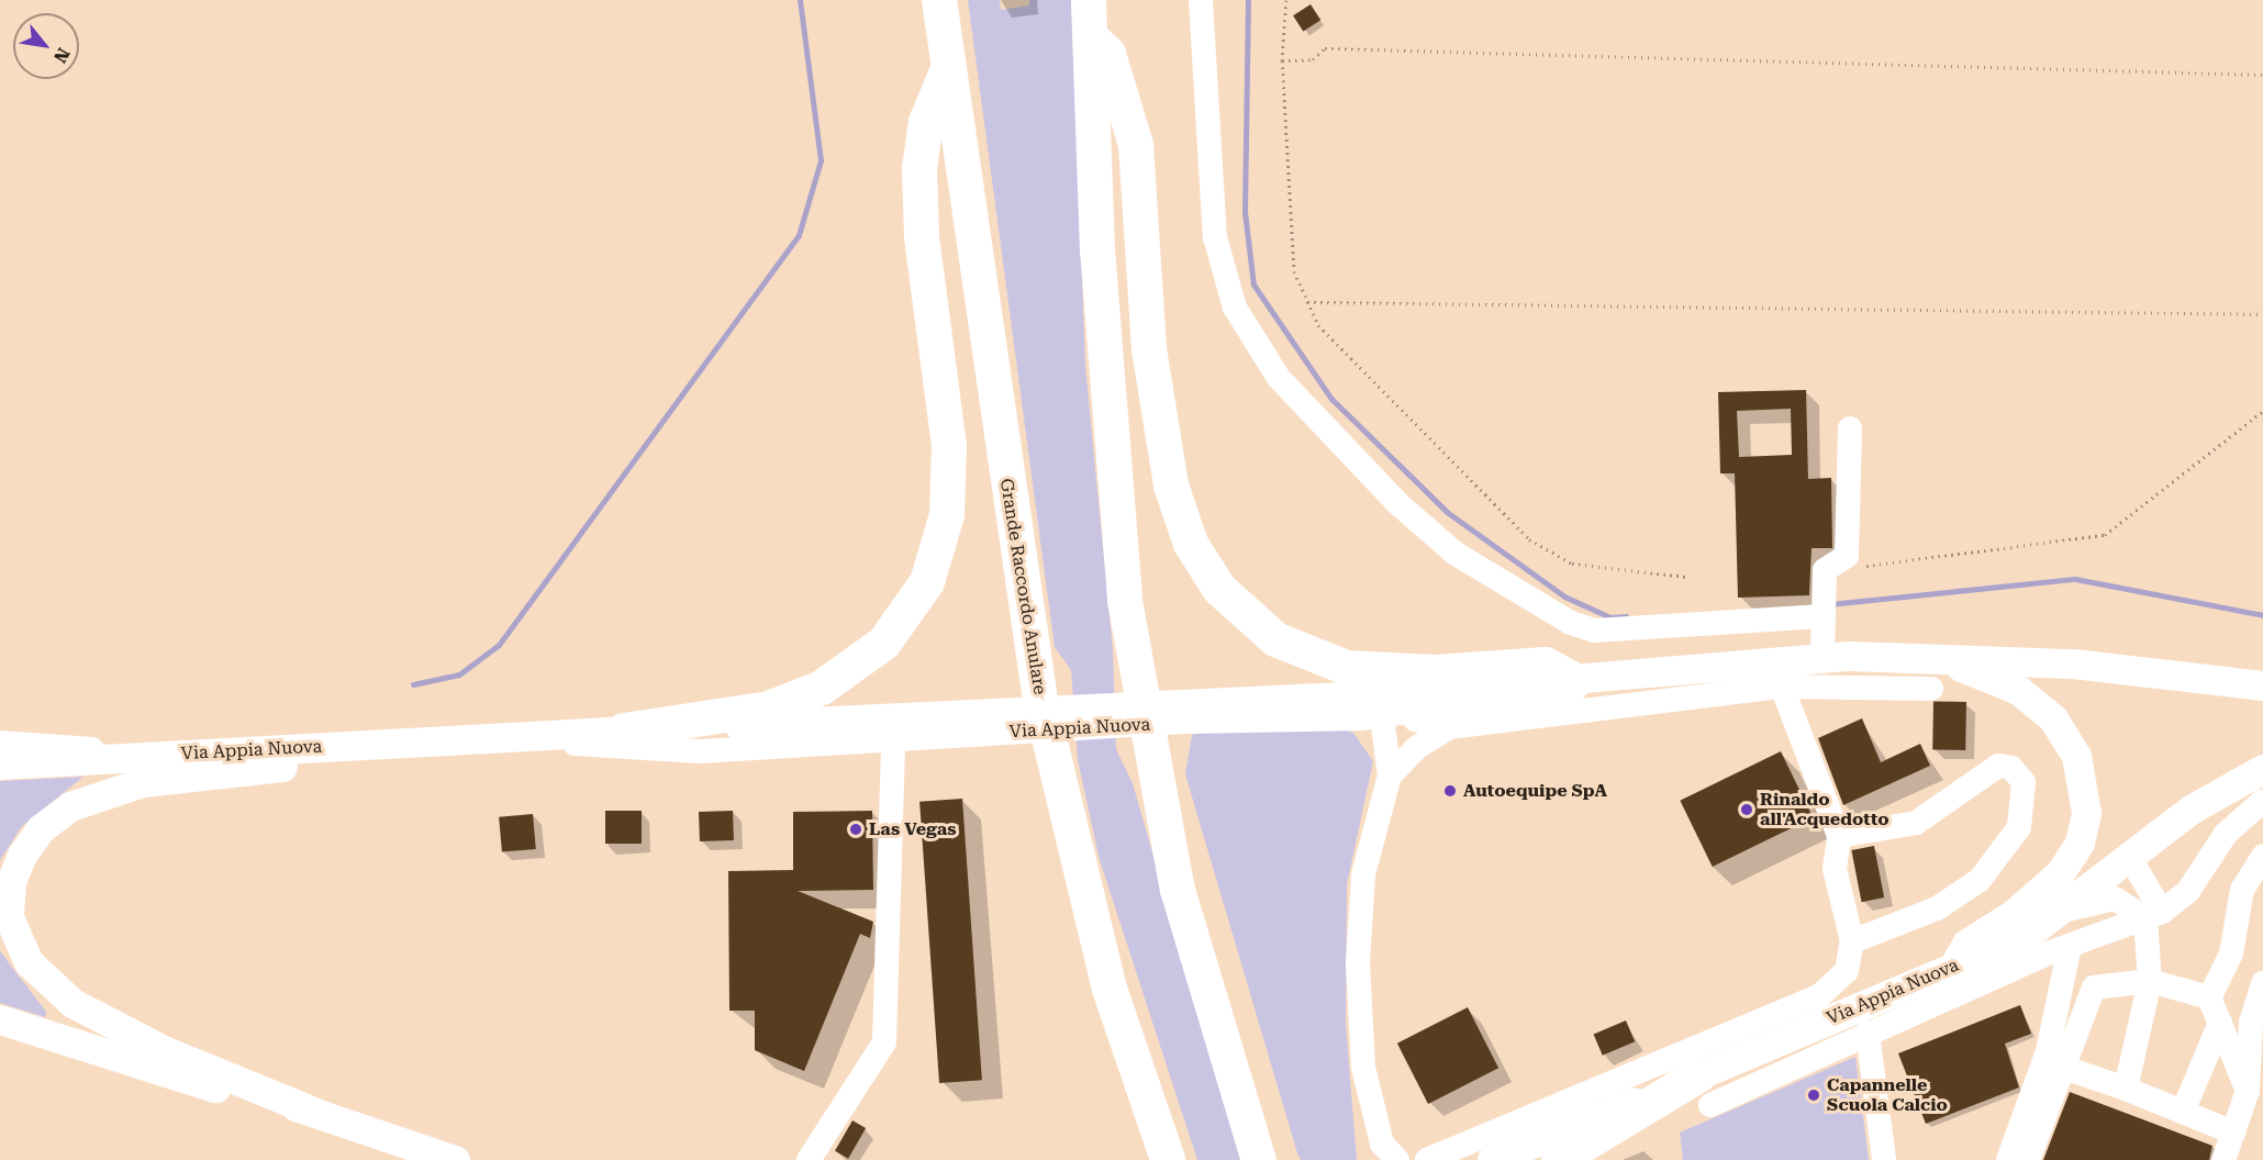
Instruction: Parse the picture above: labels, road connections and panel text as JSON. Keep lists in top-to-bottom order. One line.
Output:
{"streets":{"highway":["Grande Raccordo Anulare"],"main road":["Via Appia Nuova"]},"places":["Autoequipe SpA","Rinaldo all'Acquedotto","Las Vegas","Capannelle Scuola Calcio"],"north":"bottom right"}
